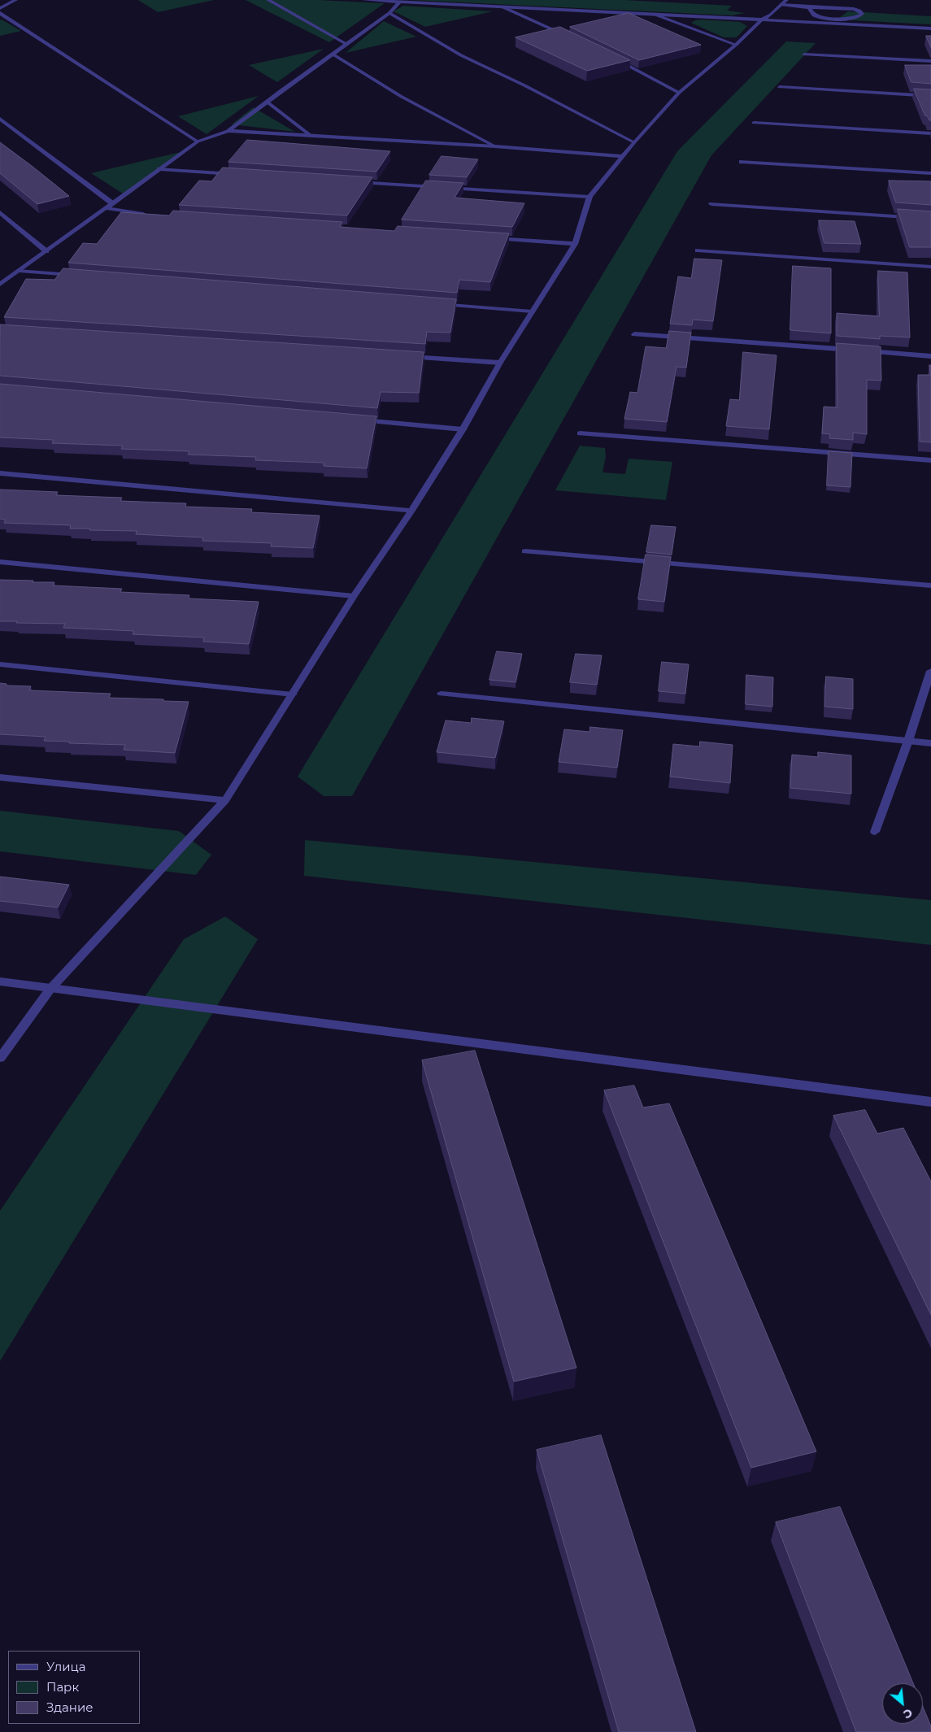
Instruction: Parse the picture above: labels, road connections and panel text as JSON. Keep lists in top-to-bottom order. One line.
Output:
{"legend":["Улица","Парк","Здание"],"north":"bottom right"}
